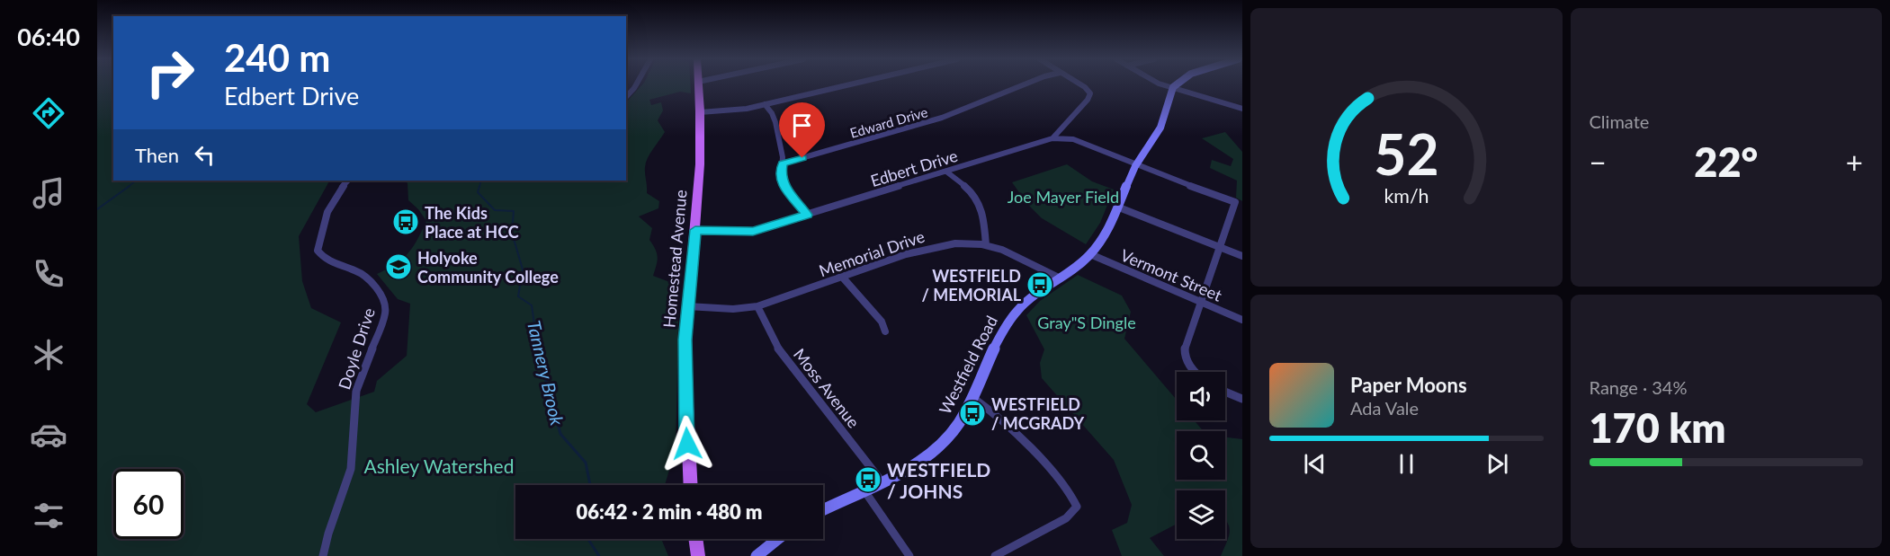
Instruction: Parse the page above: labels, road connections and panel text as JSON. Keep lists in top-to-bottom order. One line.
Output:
{"streets":{"main road":["Homestead Avenue","Westfield Road"],"street":["Edward Drive","Edbert Drive","Memorial Drive","Vermont Street","Doyle Drive","Moss Avenue"]},"crossings":[["Edbert Drive","Homestead Avenue"],["Edbert Drive","Westfield Road"],["Memorial Drive","Homestead Avenue"],["Memorial Drive","Westfield Road"],["Memorial Drive","Moss Avenue"],["Vermont Street","Westfield Road"],["Westfield Road","Moss Avenue"]],"water":["Tannery Brook"],"parks":["Joe Mayer Field","Gray\"S Dingle","Ashley Watershed"],"places":{"bus stop":["The Kids Place at HCC","WESTFIELD / MEMORIAL","WESTFIELD / MCGRADY","WESTFIELD / JOHNS"],"school or university":["Holyoke Community College"]},"page":{"tabs":"06:40","tile":["Climate",["Range · 34%","170 km"]],"turn":["240 m","Edbert Drive"],"then":"Then","heat":["−","22°","+"],"song":["Paper Moons","Ada Vale"],"limit":"60","trip":"06:42 · 2 min · 480 m","gauge":["52","km/h"]}}
